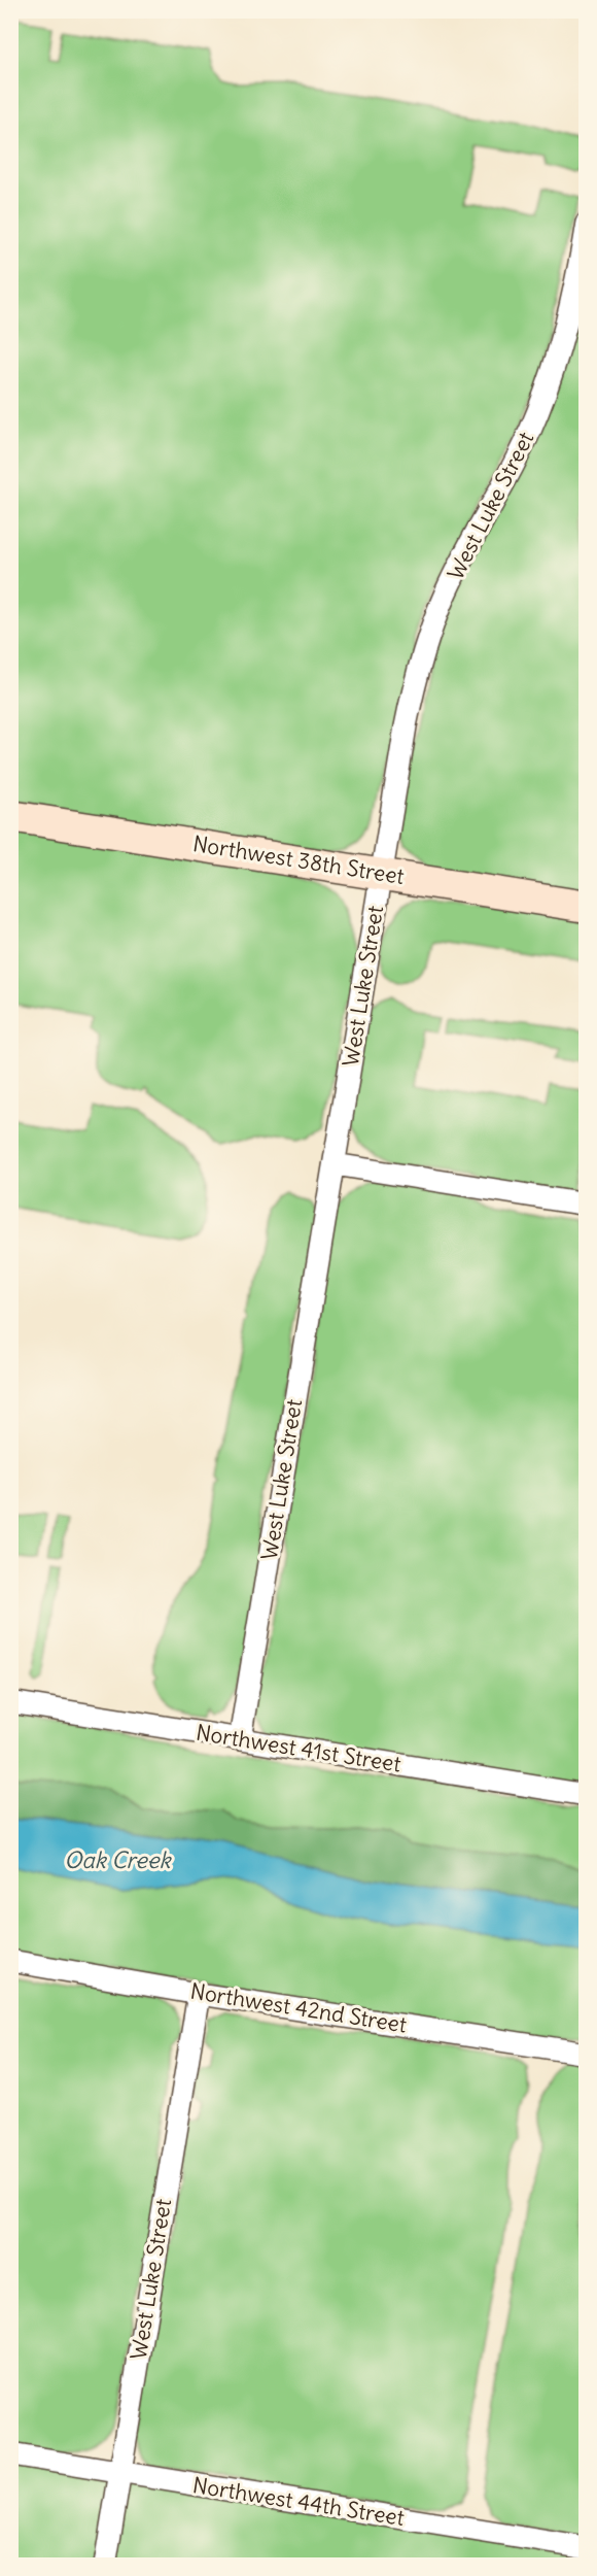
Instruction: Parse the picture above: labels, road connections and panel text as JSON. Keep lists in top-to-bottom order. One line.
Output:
{"streets":{"street":["West Luke Street","Northwest 38th Street","Northwest 41st Street","Northwest 42nd Street","Northwest 44th Street"]},"crossings":[["West Luke Street","Northwest 38th Street"],["West Luke Street","Northwest 41st Street"],["West Luke Street","Northwest 42nd Street"],["West Luke Street","Northwest 44th Street"]],"water":["Oak Creek"]}
